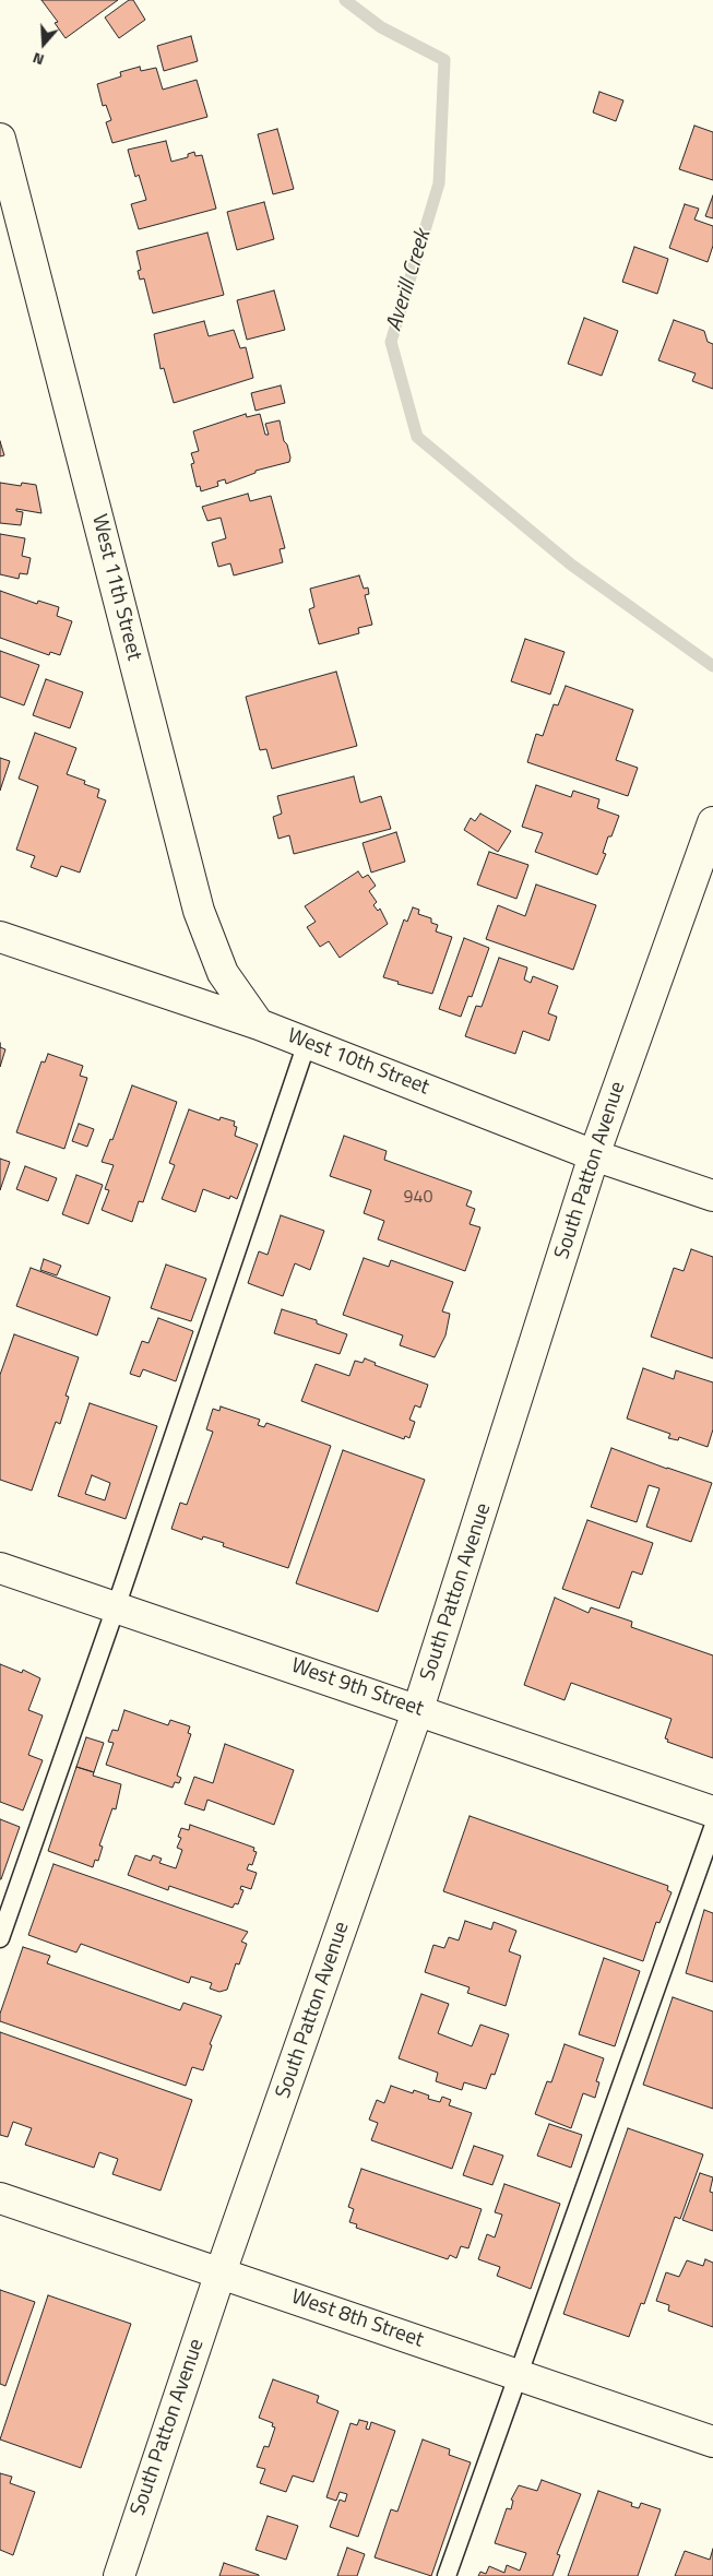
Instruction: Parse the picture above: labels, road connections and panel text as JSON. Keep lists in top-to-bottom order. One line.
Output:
{"streets":{"street":["West 11th Street","West 10th Street","South Patton Avenue","West 9th Street","West 8th Street"]},"crossings":[["West 11th Street","West 10th Street"],["West 10th Street","South Patton Avenue"],["South Patton Avenue","West 9th Street"],["South Patton Avenue","West 8th Street"]],"water":["Averill Creek"],"house_numbers":["940"],"north":"bottom"}
